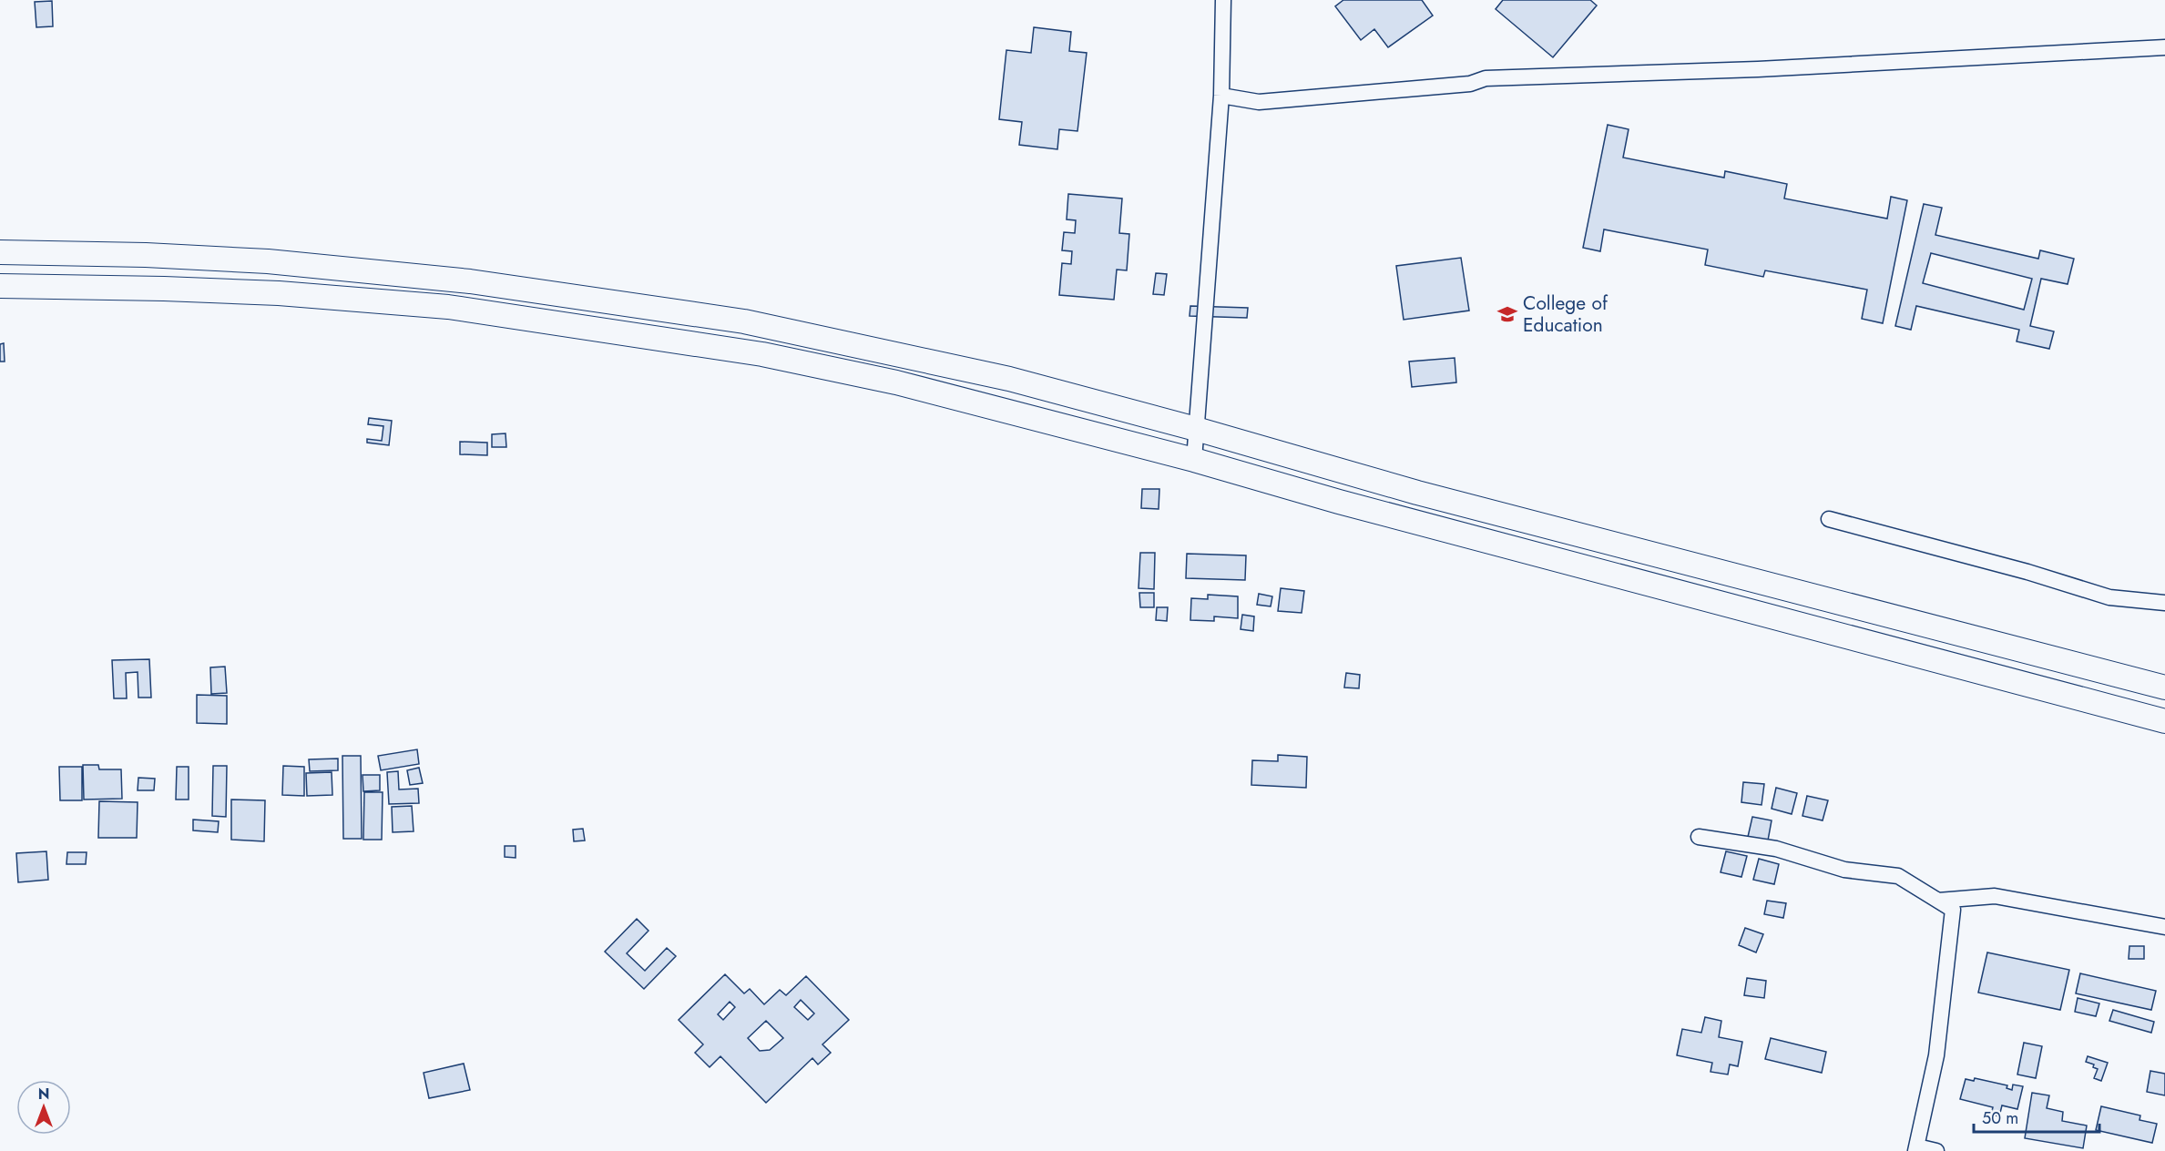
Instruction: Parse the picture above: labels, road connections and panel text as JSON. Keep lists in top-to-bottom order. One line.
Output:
{"places":{"school or university":["College of Education"]},"scale_bar":"50 m","north":"top"}
